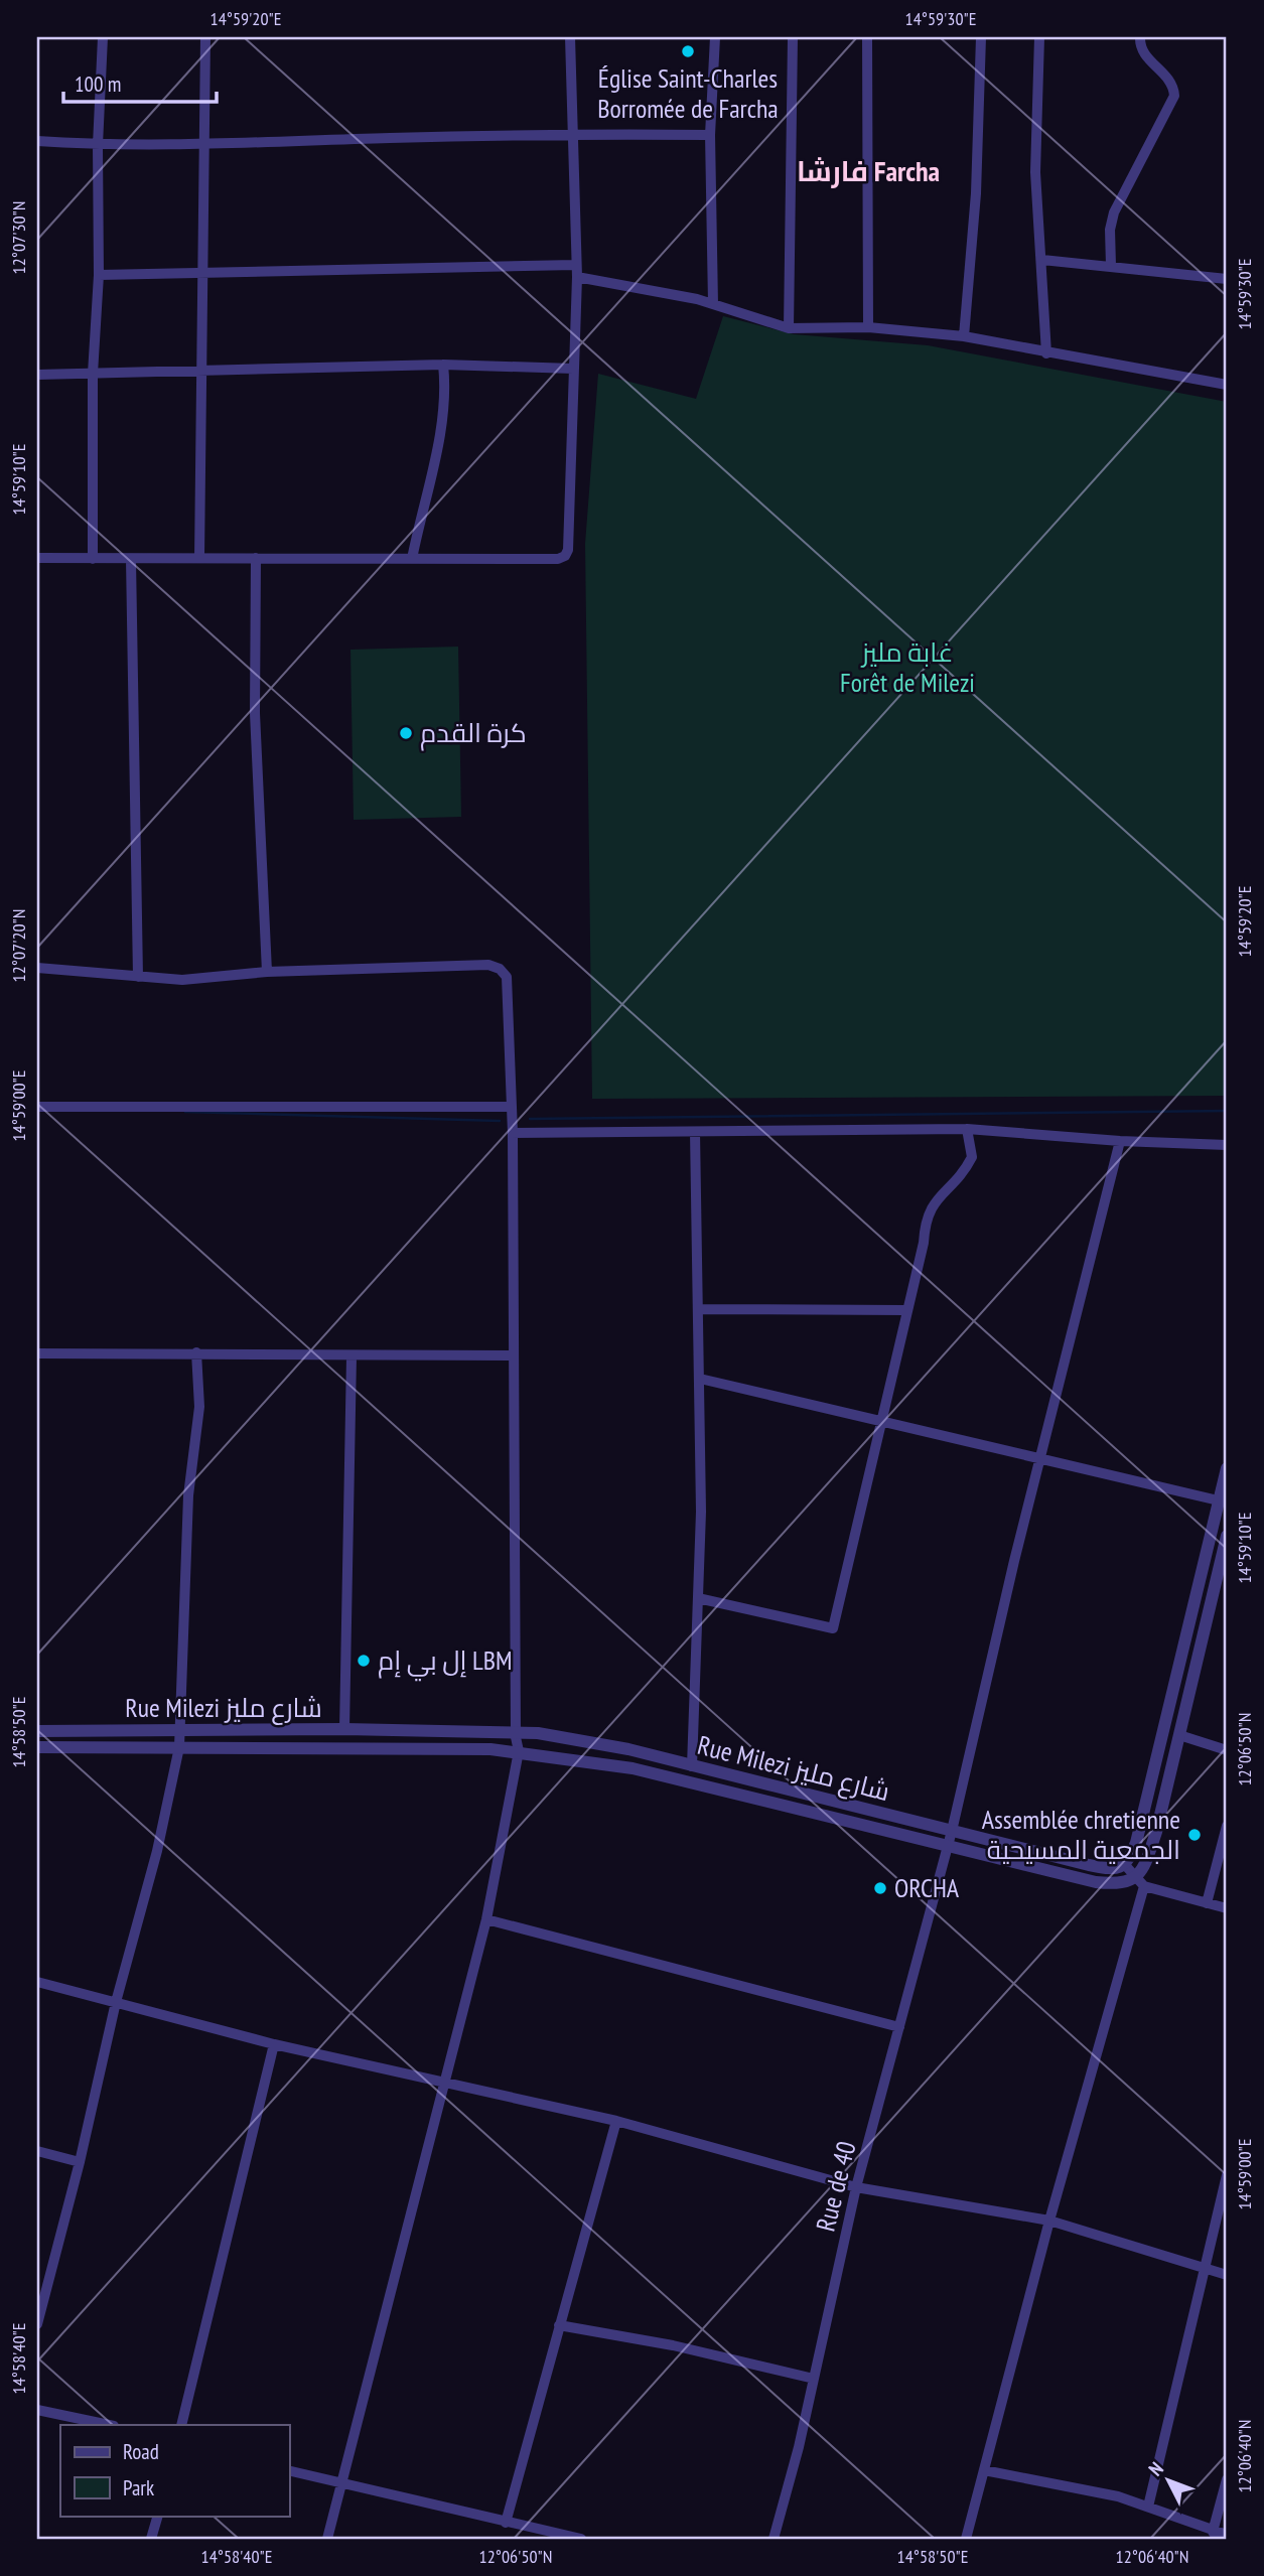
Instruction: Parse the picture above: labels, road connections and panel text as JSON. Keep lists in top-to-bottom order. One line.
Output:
{"streets":{"street":["Rue Milezi شارع مليز","Rue de 40"]},"crossings":[["Rue Milezi شارع مليز","Rue de 40"]],"districts":["فارشا Farcha"],"parks":["غابة مليز Forêt de Milezi"],"places":["Église Saint-Charles Borromée de Farcha","كرة القدم","إل بي إم LBM","Assemblée chretienne الجمعية المسيحية","ORCHA"],"legend":["Road","Park"],"scale_bar":"100 m","north":"top left","coordinates":["14°59'20\"E","14°59'30\"E","12°07'30\"N","14°59'10\"E","12°07'20\"N","14°59'00\"E","14°58'50\"E","12°06'50\"N","14°58'40\"E","12°06'40\"N"]}
